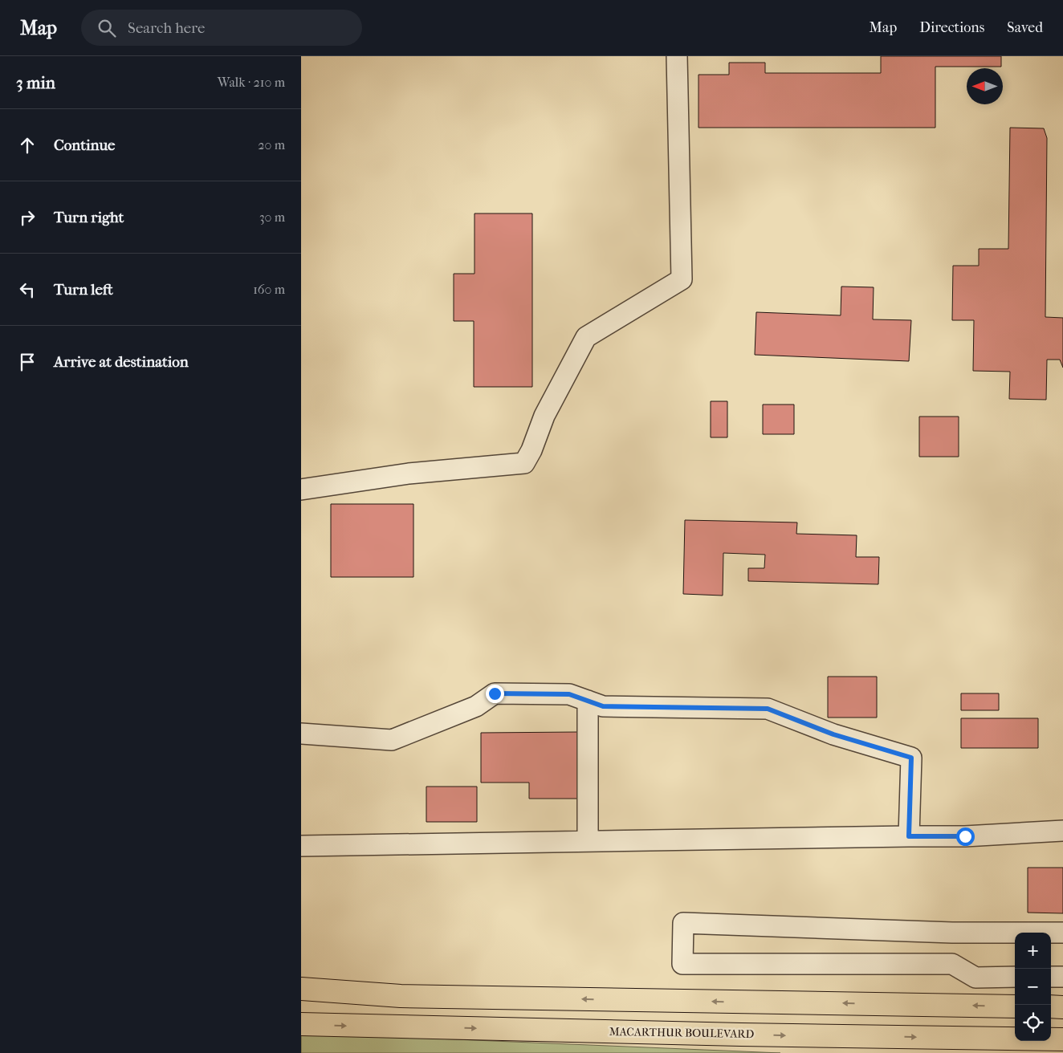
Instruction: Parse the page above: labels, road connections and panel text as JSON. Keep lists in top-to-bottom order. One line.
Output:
{"streets":{"main road":["MACARTHUR BOULEVARD"]},"north":"left","page":{"header":"Map","search":"Search here","nav":["Map","Directions","Saved"],"heading":["3 min","Walk · 210 m"],"list":[["Continue","20 m"],["Turn right","30 m"],["Turn left","160 m"],"Arrive at destination"],"map_buttons":["+","−"]}}
